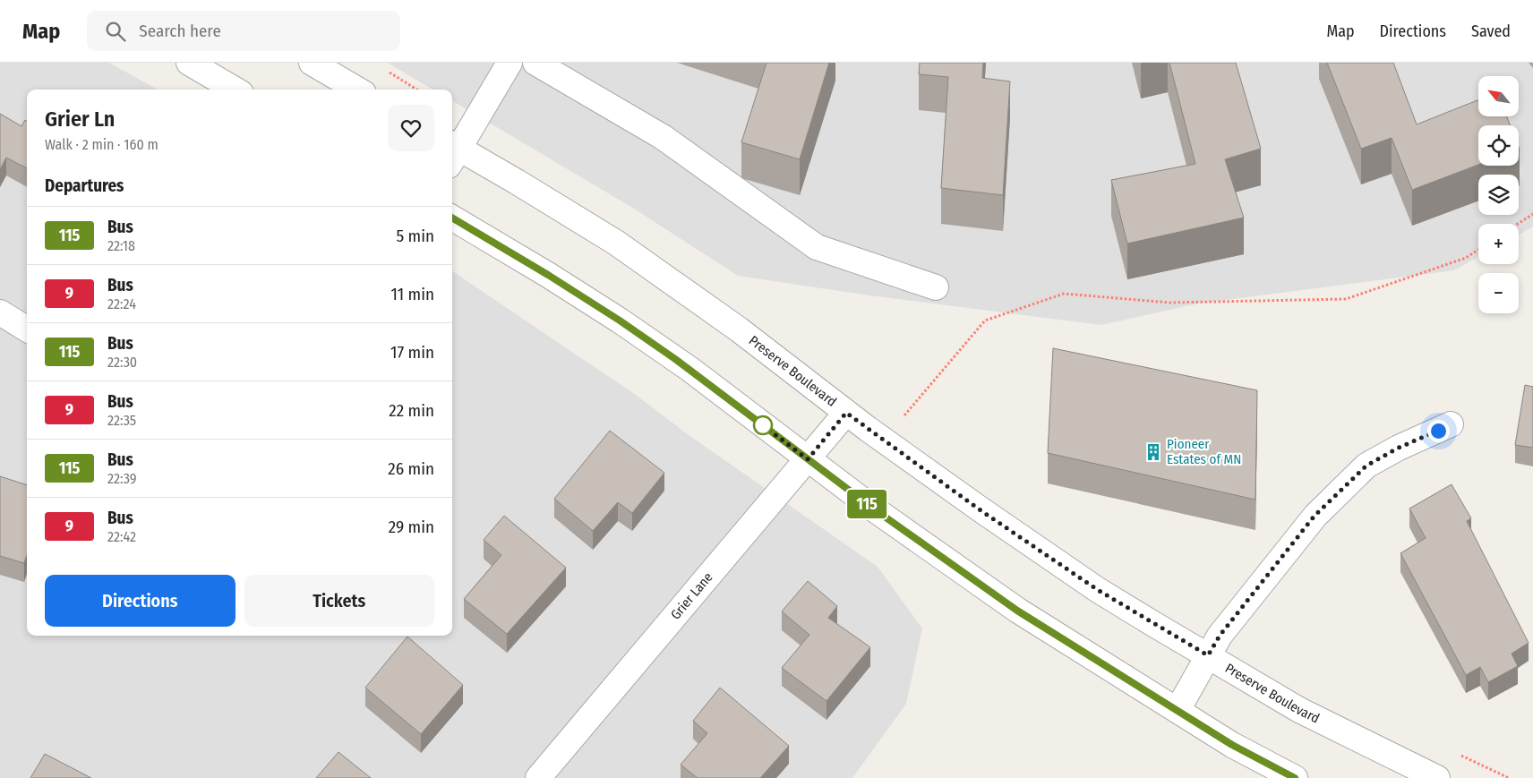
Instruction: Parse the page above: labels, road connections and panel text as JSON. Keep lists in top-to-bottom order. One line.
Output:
{"streets":{"street":["Preserve Boulevard","Grier Lane"]},"crossings":[["Preserve Boulevard","Grier Lane"]],"places":{"building":["Pioneer Estates of MN"]},"lines":["bus line 115"],"north":"top left","page":{"header":"Map","search":"Search here","nav":["Map","Directions","Saved"],"on_map":"115","map_buttons":["+","−"],"heading":[["Grier Ln","Walk · 2 min · 160 m"],"Departures"],"list":[{"mark":"115","name":"Bus","note":"22:18","value":"5 min"},{"mark":"9","name":"Bus","note":"22:24","value":"11 min"},{"mark":"115","name":"Bus","note":"22:30","value":"17 min"},{"mark":"9","name":"Bus","note":"22:35","value":"22 min"},{"mark":"115","name":"Bus","note":"22:39","value":"26 min"},{"mark":"9","name":"Bus","note":"22:42","value":"29 min"}],"buttons":["Directions","Tickets"]}}
